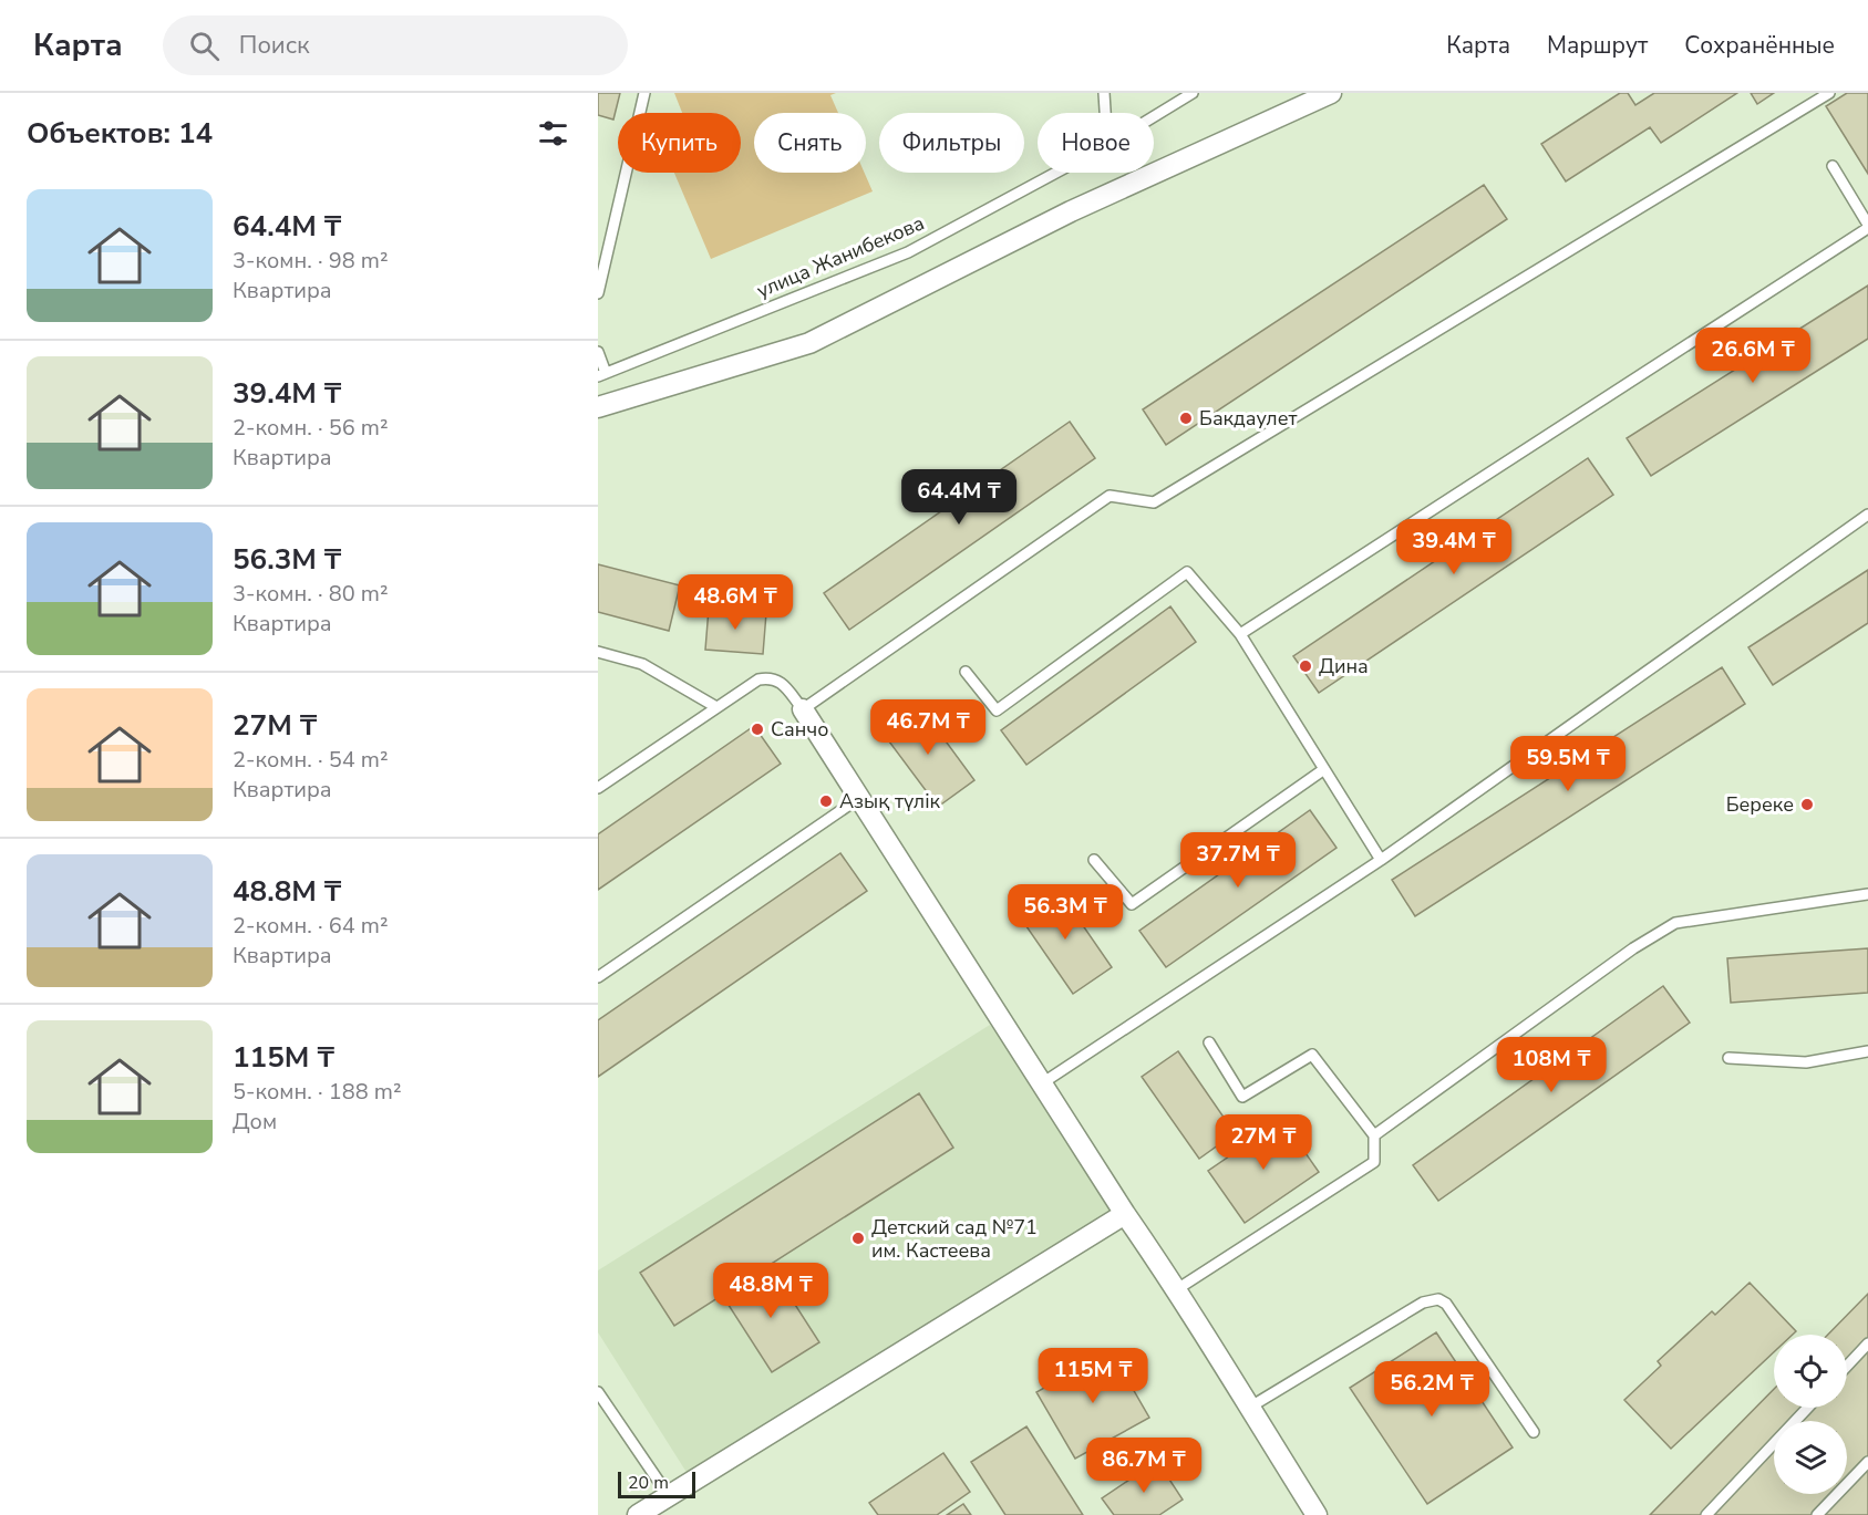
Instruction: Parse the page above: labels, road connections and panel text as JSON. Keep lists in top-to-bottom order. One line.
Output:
{"streets":{"lane":["улица Жанибекова"]},"places":["Бакдаулет","Дина","Санчо","Азық түлік","Береке","Детский сад №71 им. Кастеева"],"scale_bar":"20 m","page":{"header":"Карта","search":"Поиск","nav":["Карта","Маршрут","Сохранённые"],"heading":"Объектов: 14","chip":["Купить","Снять","Фильтры","Новое"],"list":[{"name":"64.4M ₸","note":"3-комн. · 98 m² · Квартира"},{"name":"39.4M ₸","note":"2-комн. · 56 m² · Квартира"},{"name":"56.3M ₸","note":"3-комн. · 80 m² · Квартира"},{"name":"27M ₸","note":"2-комн. · 54 m² · Квартира"},{"name":"48.8M ₸","note":"2-комн. · 64 m² · Квартира"},{"name":"115M ₸","note":"5-комн. · 188 m² · Дом"}],"price":["26.6M ₸","64.4M ₸","39.4M ₸","48.6M ₸","46.7M ₸","59.5M ₸","37.7M ₸","56.3M ₸","108M ₸","27M ₸","48.8M ₸","115M ₸","56.2M ₸","86.7M ₸"],"scale":"20 m"}}
